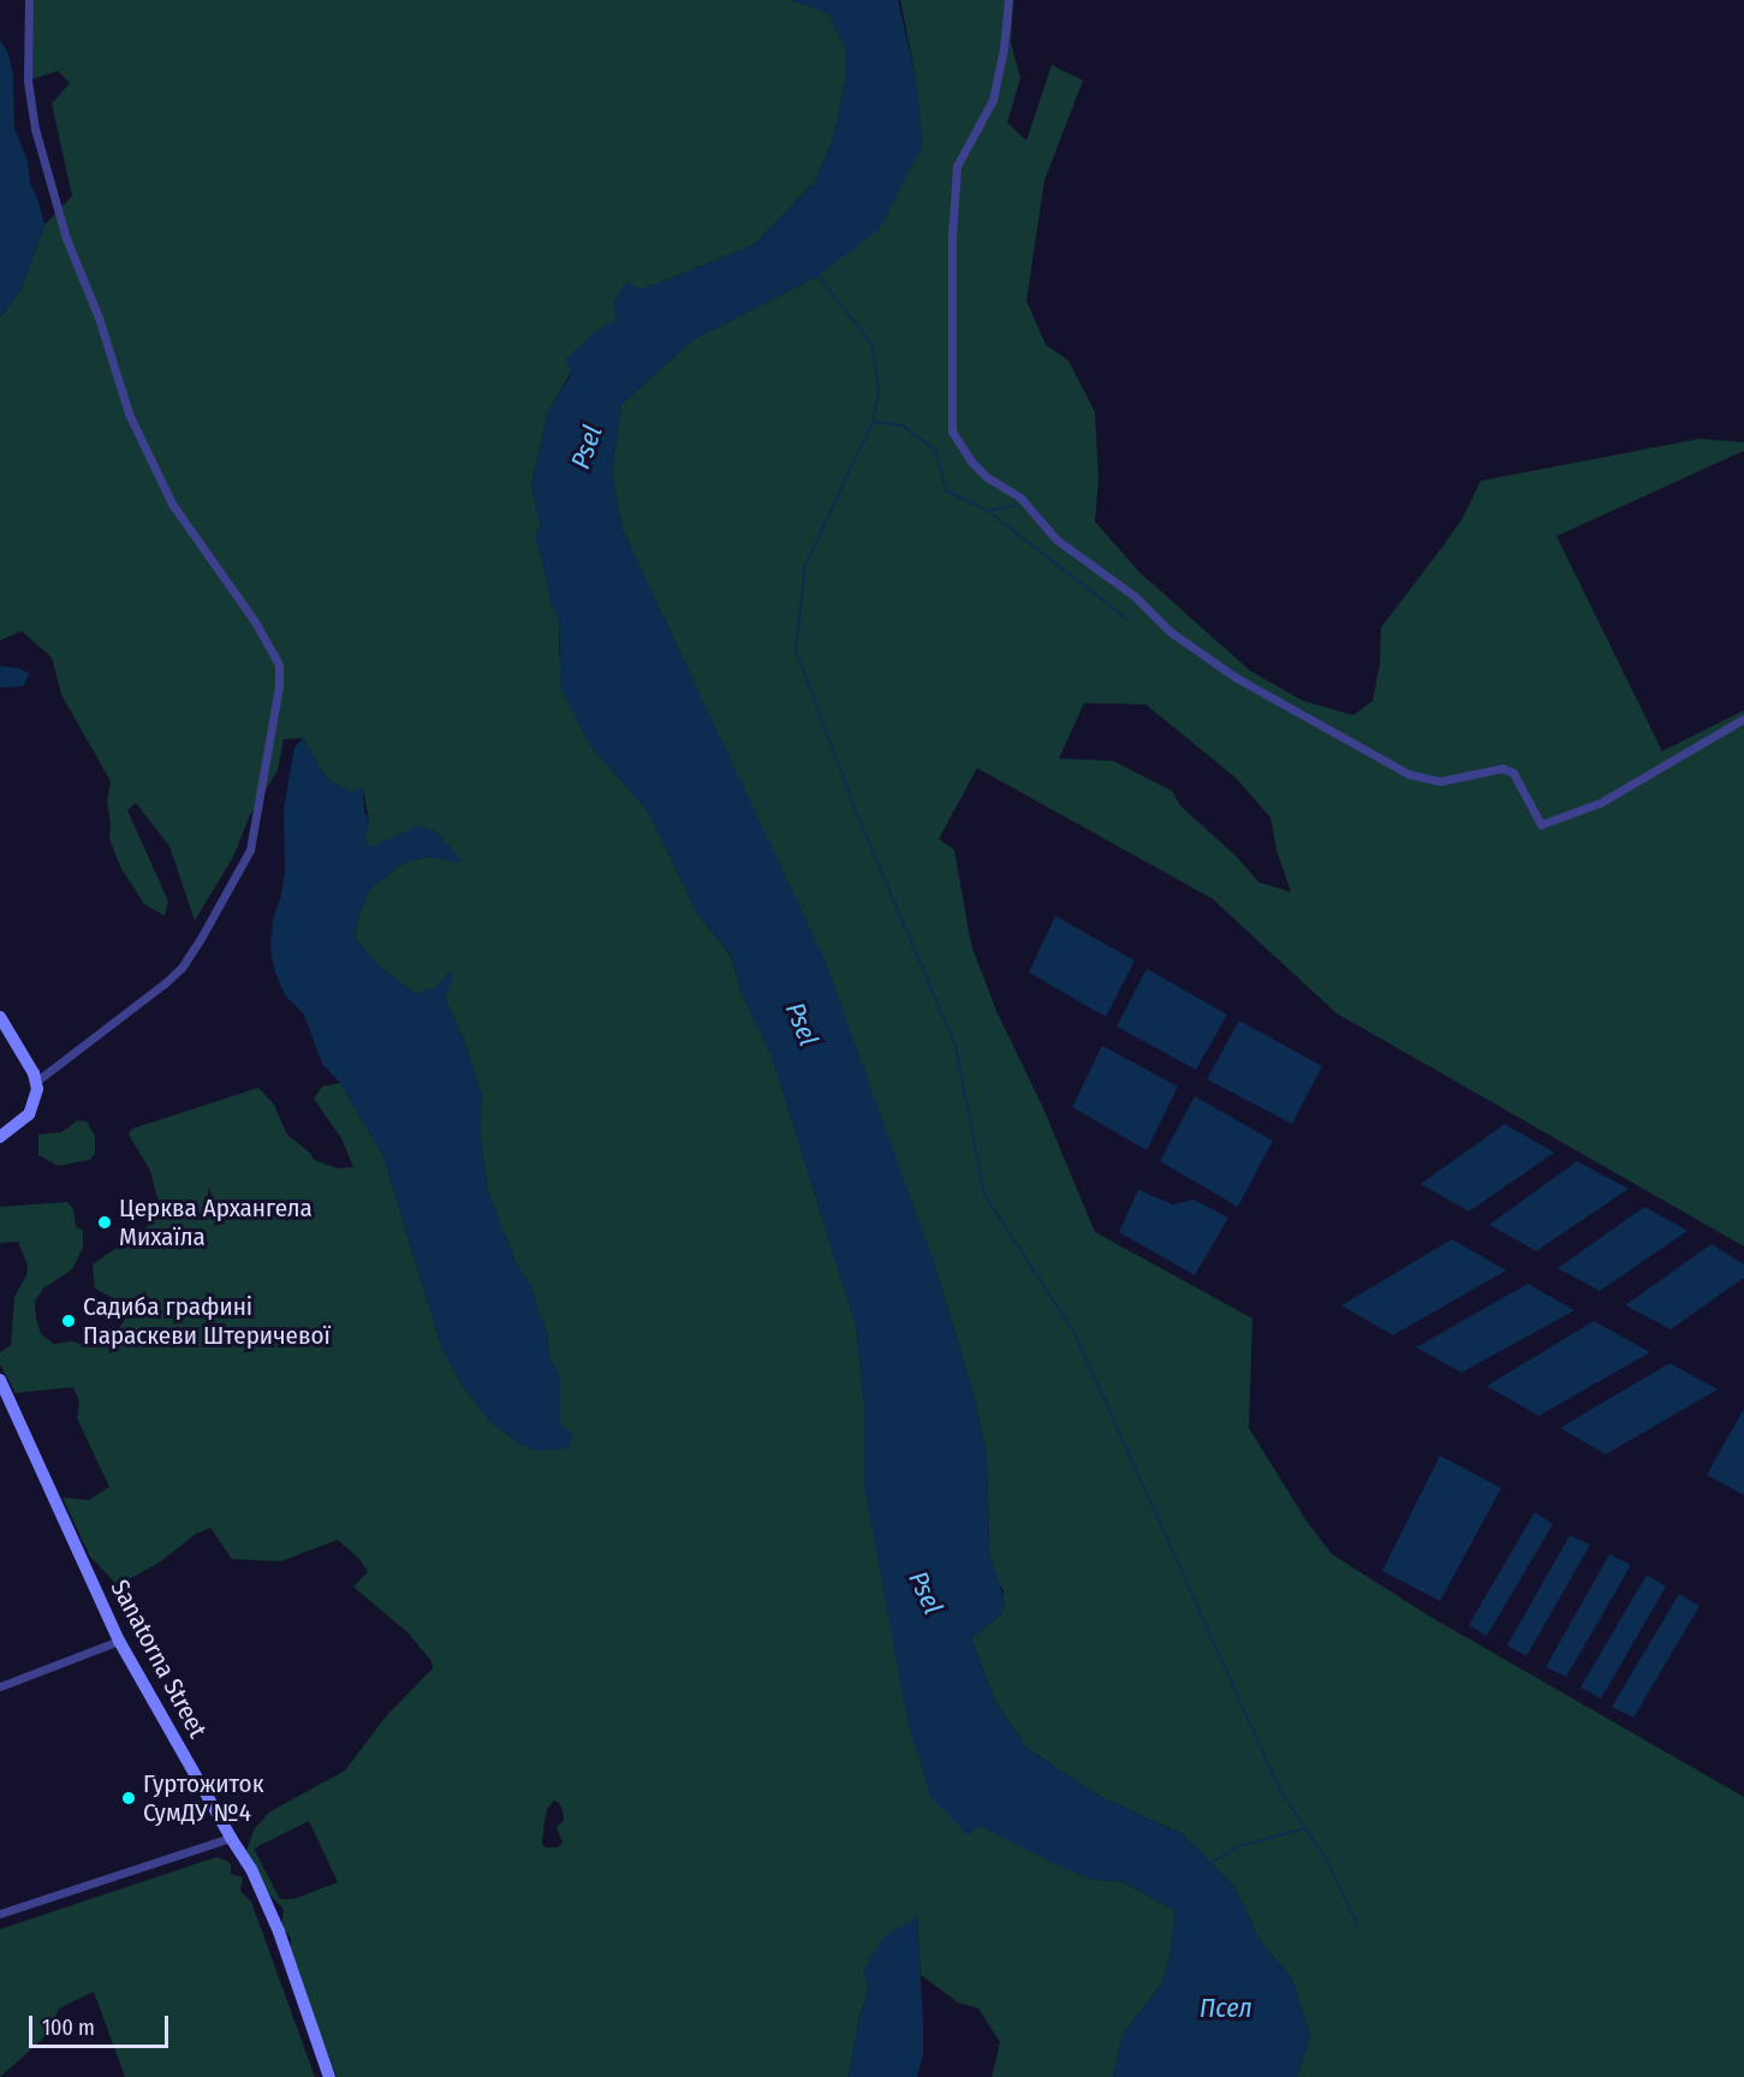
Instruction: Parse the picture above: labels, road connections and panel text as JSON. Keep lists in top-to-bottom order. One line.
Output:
{"streets":{"main road":["Sanatorna Street"]},"water":["Psel","Псел"],"places":["Церква Архангела Михаїла","Садиба графині Параскеви Штеричевої","Гуртожиток СумДУ №4"],"scale_bar":"100 m"}
